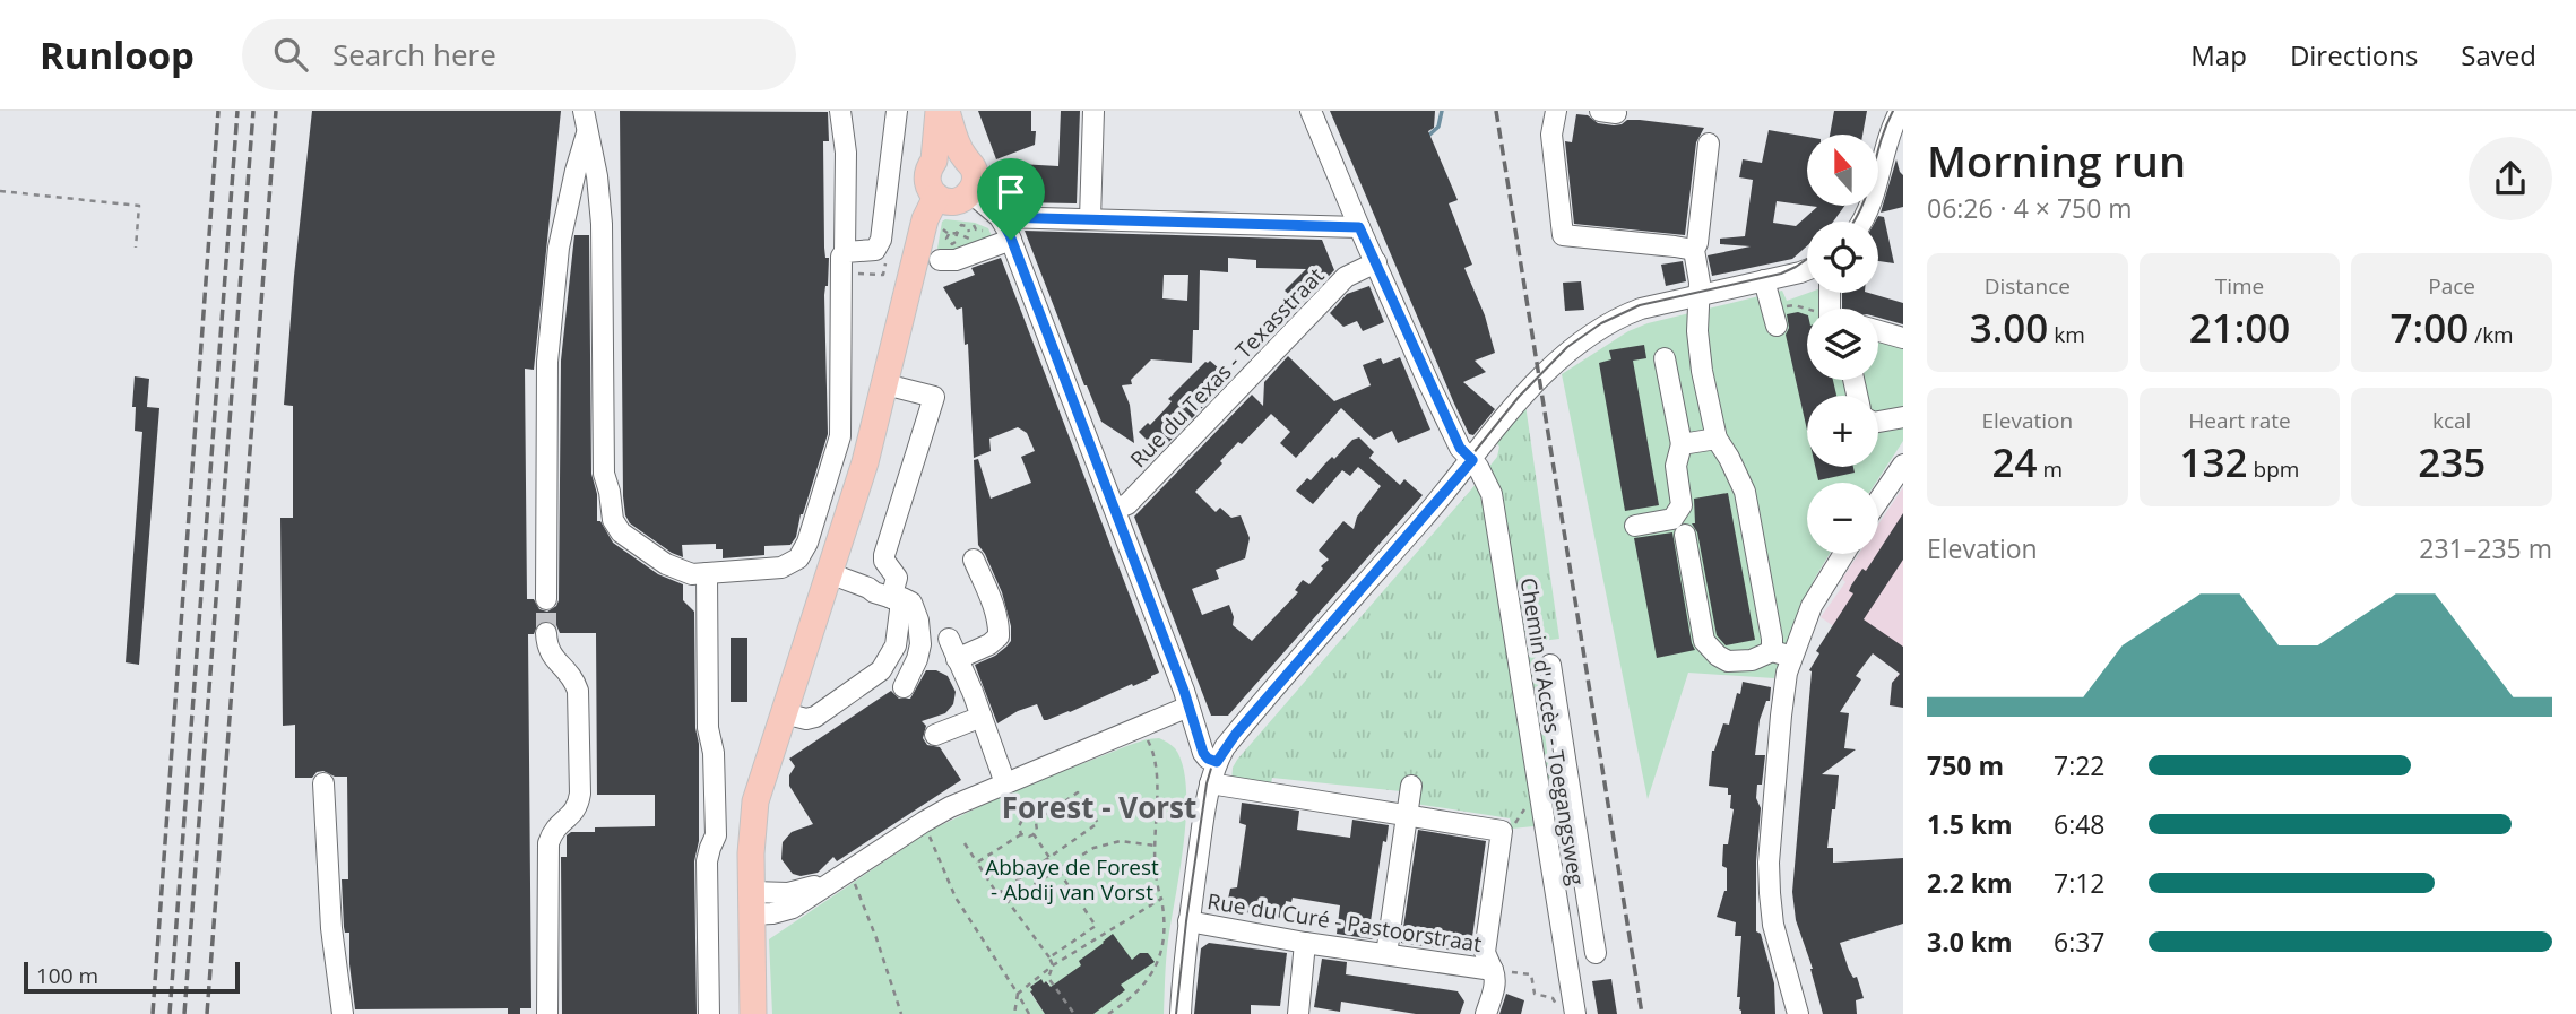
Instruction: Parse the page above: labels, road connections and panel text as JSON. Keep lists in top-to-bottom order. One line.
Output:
{"streets":{"street":["Rue du Texas - Texasstraat","Chemin d'Accès - Toegangsweg","Rue du Curé - Pastoorstraat"]},"crossings":[["Rue du Texas - Texasstraat","Chemin d'Accès - Toegangsweg"]],"districts":["Forest - Vorst"],"parks":["Abbaye de Forest - Abdij van Vorst"],"scale_bar":"100 m","north":"top","page":{"header":"Runloop","search":"Search here","nav":["Map","Directions","Saved"],"heading":["Morning run","06:26 · 4 × 750 m"],"map_buttons":["+","−"],"stats":[["Distance","3.00 km"],["Time","21:00"],["Pace","7:00 /km"],["Elevation","24 m"],["Heart rate","132 bpm"],["kcal","235"]],"chart":["Elevation","231–235 m"],"list":[{"name":"750 m","note":"7:22"},{"name":"1.5 km","note":"6:48"},{"name":"2.2 km","note":"7:12"},{"name":"3.0 km","note":"6:37"}],"scale":"100 m"}}
